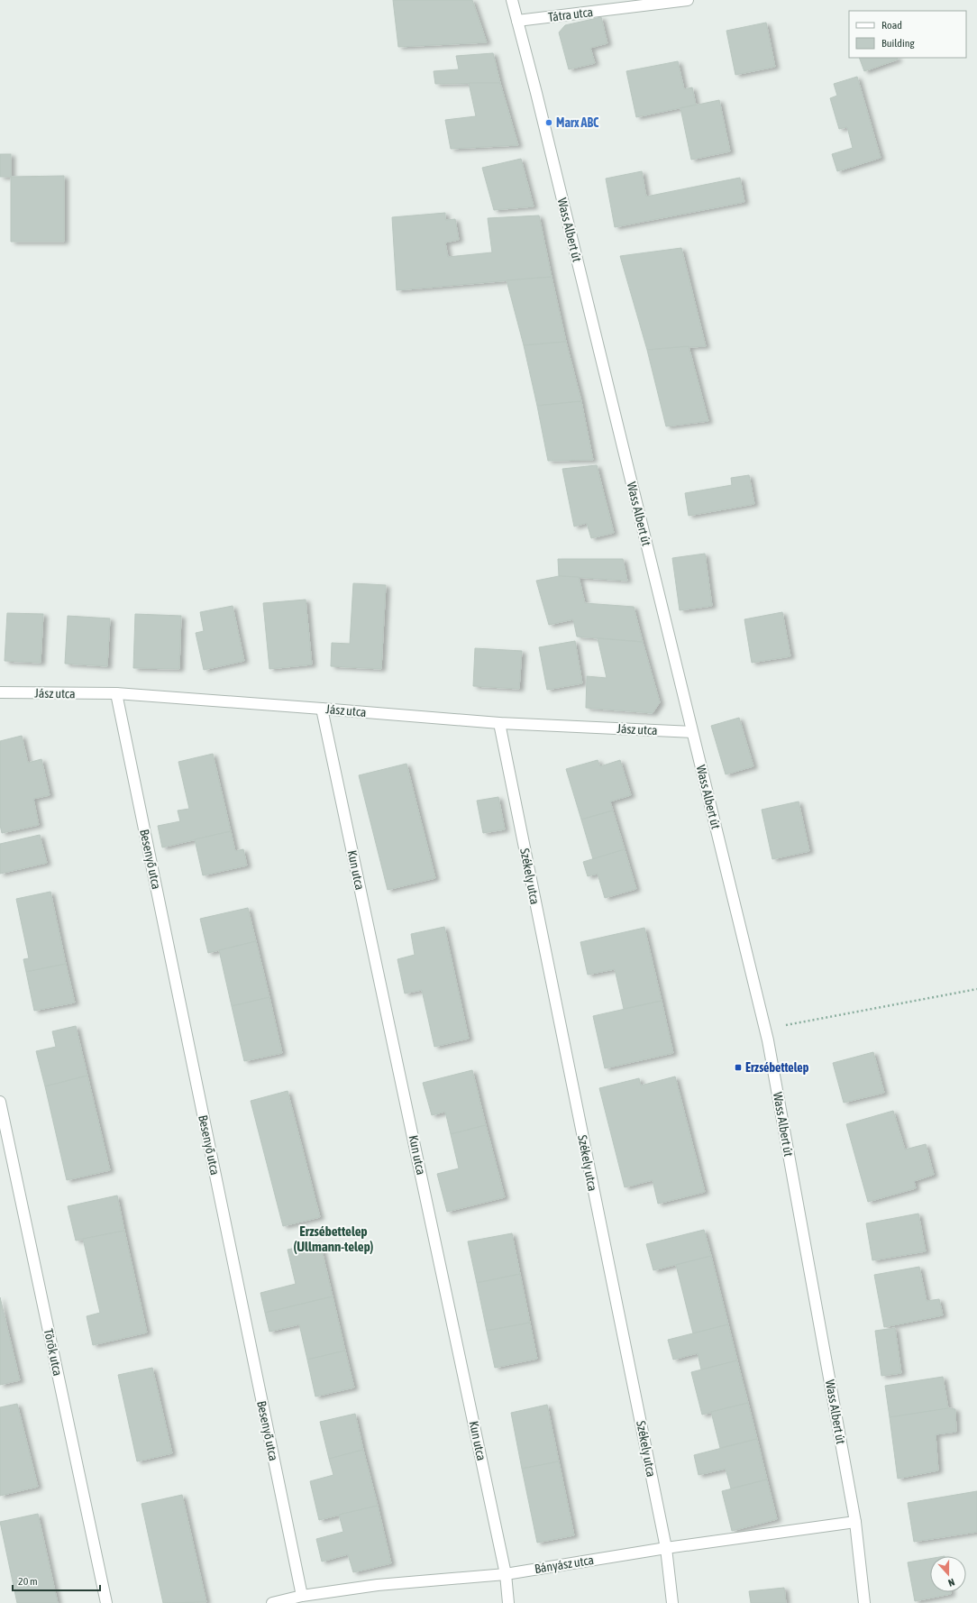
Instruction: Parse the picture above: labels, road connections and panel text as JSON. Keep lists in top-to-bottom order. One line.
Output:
{"streets":{"street":["Tátra utca","Wass Albert út","Jász utca","Besenyő utca","Kun utca","Székely utca","Török utca","Bányász utca"]},"crossings":[["Tátra utca","Wass Albert út"],["Wass Albert út","Jász utca"],["Wass Albert út","Bányász utca"],["Jász utca","Besenyő utca"],["Jász utca","Kun utca"],["Jász utca","Székely utca"],["Besenyő utca","Bányász utca"],["Kun utca","Bányász utca"],["Székely utca","Bányász utca"]],"districts":["Erzsébettelep (Ullmann-telep)"],"places":{"other":["Marx ABC"],"transit":["Erzsébettelep"]},"legend":["Road","Building"],"scale_bar":"20 m","north":"bottom"}
